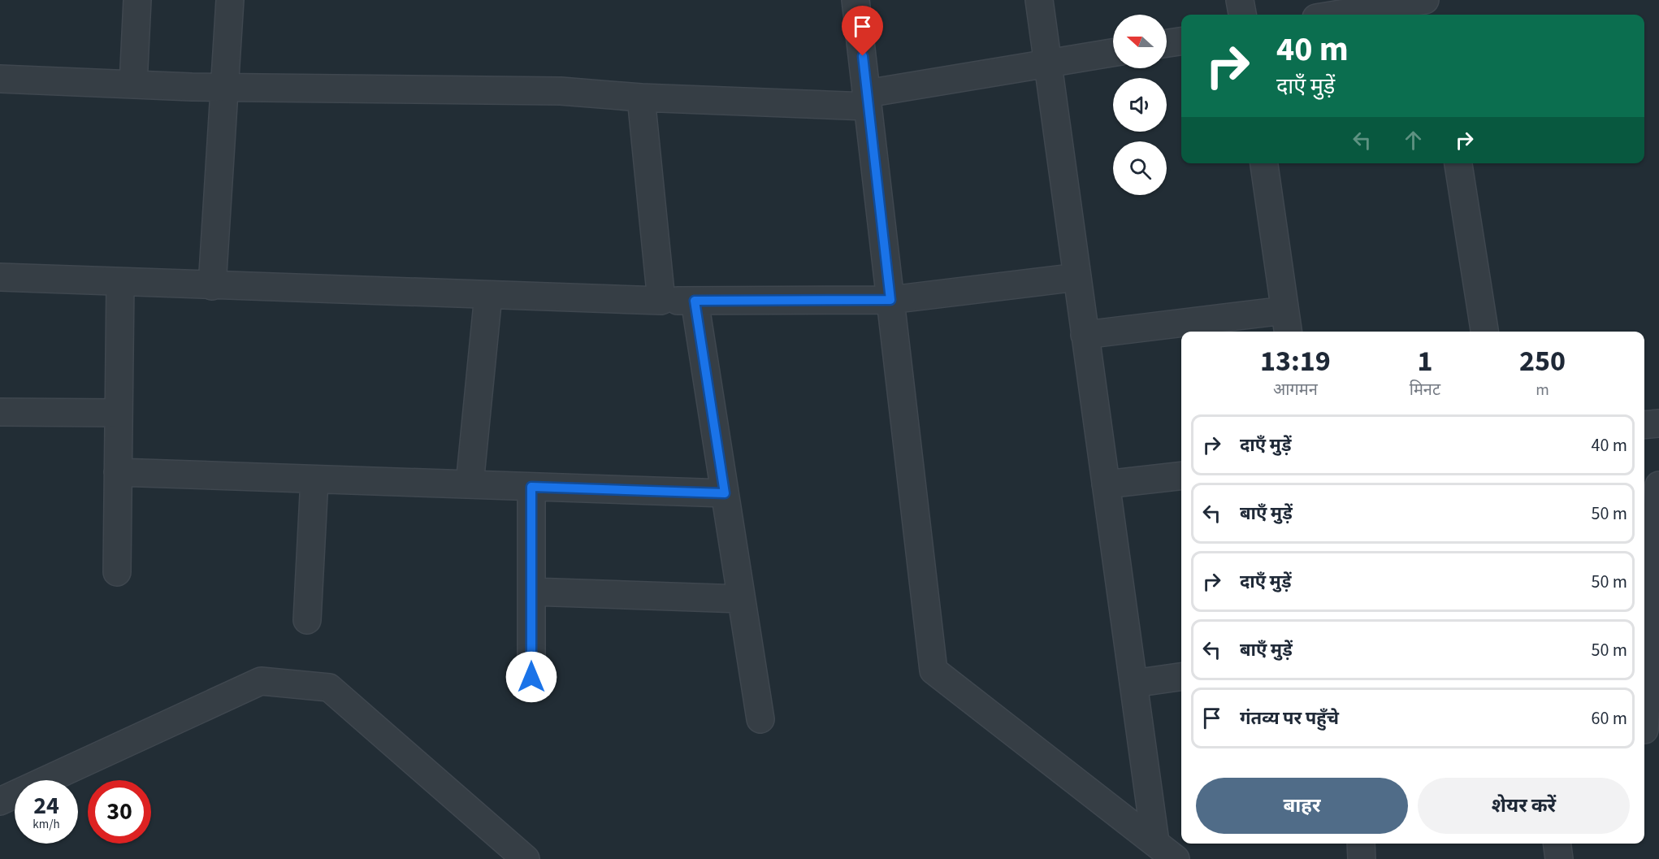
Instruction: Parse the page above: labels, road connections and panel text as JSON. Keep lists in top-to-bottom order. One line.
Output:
{"north":"left","page":{"turn":["40 m","दाएँ मुड़ें"],"eta":["13:19","आगमन","1","मिनट","250","m"],"list":[{"name":"दाएँ मुड़ें","value":"40 m"},{"name":"बाएँ मुड़ें","value":"50 m"},{"name":"दाएँ मुड़ें","value":"50 m"},{"name":"बाएँ मुड़ें","value":"50 m"},{"name":"गंतव्य पर पहुँचे","value":"60 m"}],"buttons":["बाहर","शेयर करें"],"speed":"24 km/h","limit":"30"}}
